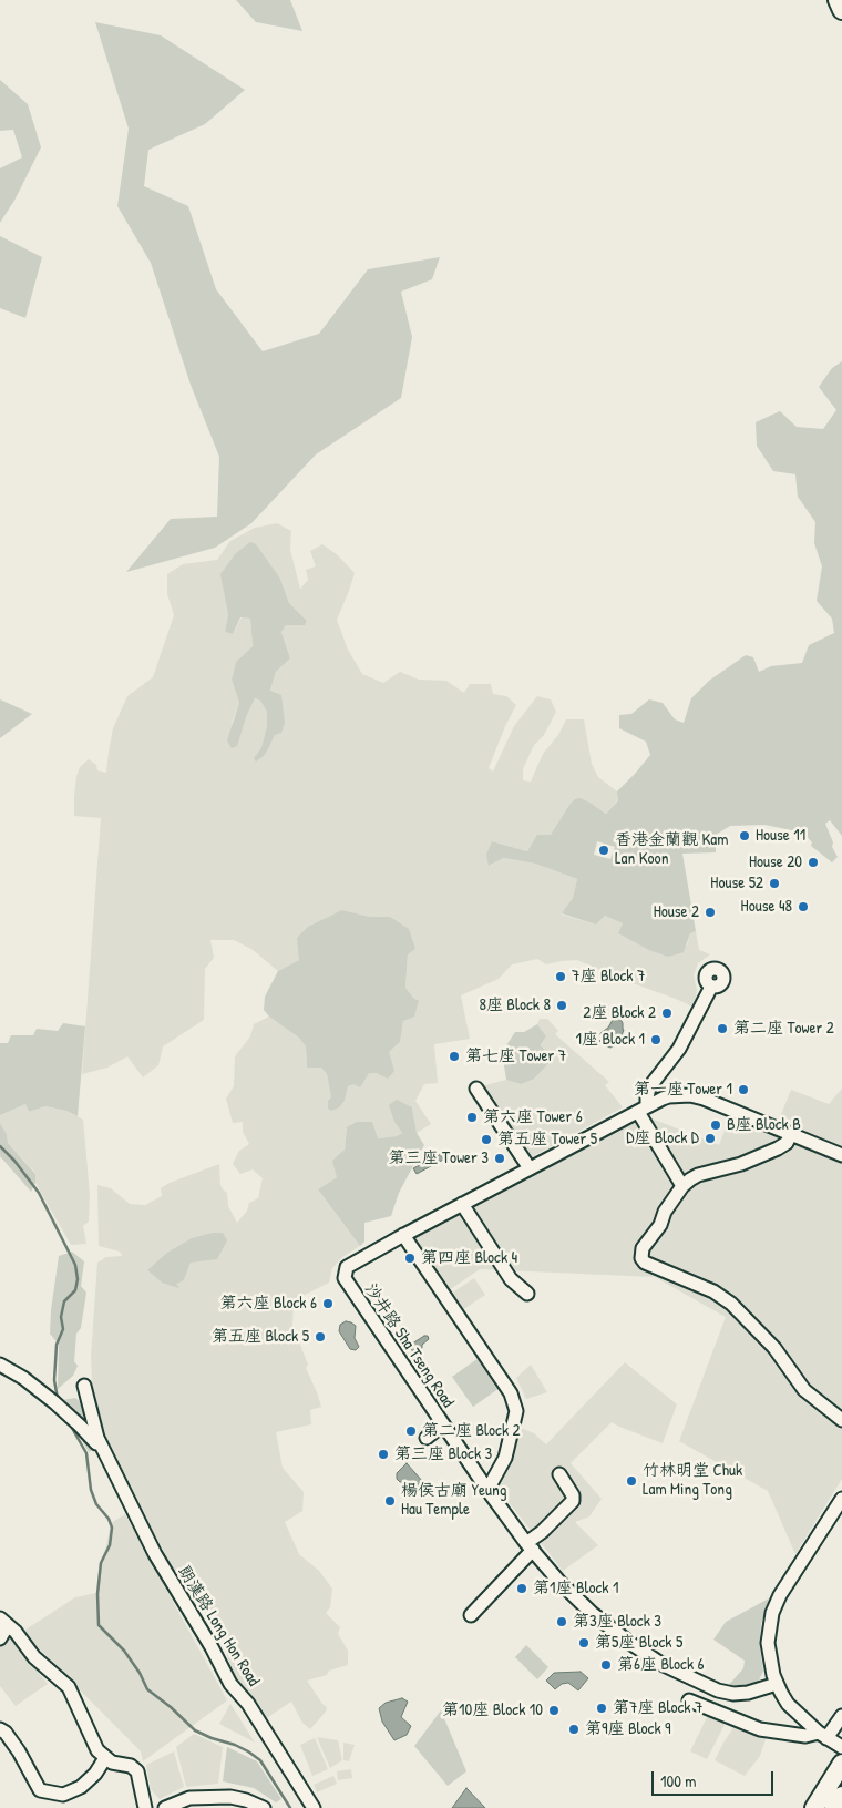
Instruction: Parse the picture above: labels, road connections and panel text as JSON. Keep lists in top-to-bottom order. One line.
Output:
{"streets":{"street":["沙井路 Sha Tseng Road","朗漢路 Long Hon Road"]},"places":["House 11","香港金蘭觀 Kam Lan Koon","House 20","House 52","House 48","House 2","7座 Block 7","8座 Block 8","2座 Block 2","第二座 Tower 2","1座 Block 1","第七座 Tower 7","第一座 Tower 1","第六座 Tower 6","B座 Block B","D座 Block D","第五座 Tower 5","第三座 Tower 3","第四座 Block 4","第六座 Block 6","第五座 Block 5","第二座 Block 2","第三座 Block 3","竹林明堂 Chuk Lam Ming Tong","楊侯古廟 Yeung Hau Temple","第1座 Block 1","第3座 Block 3","第5座 Block 5","第6座 Block 6","第7座 Block 7","第10座 Block 10","第9座 Block 9"],"scale_bar":"100 m"}
